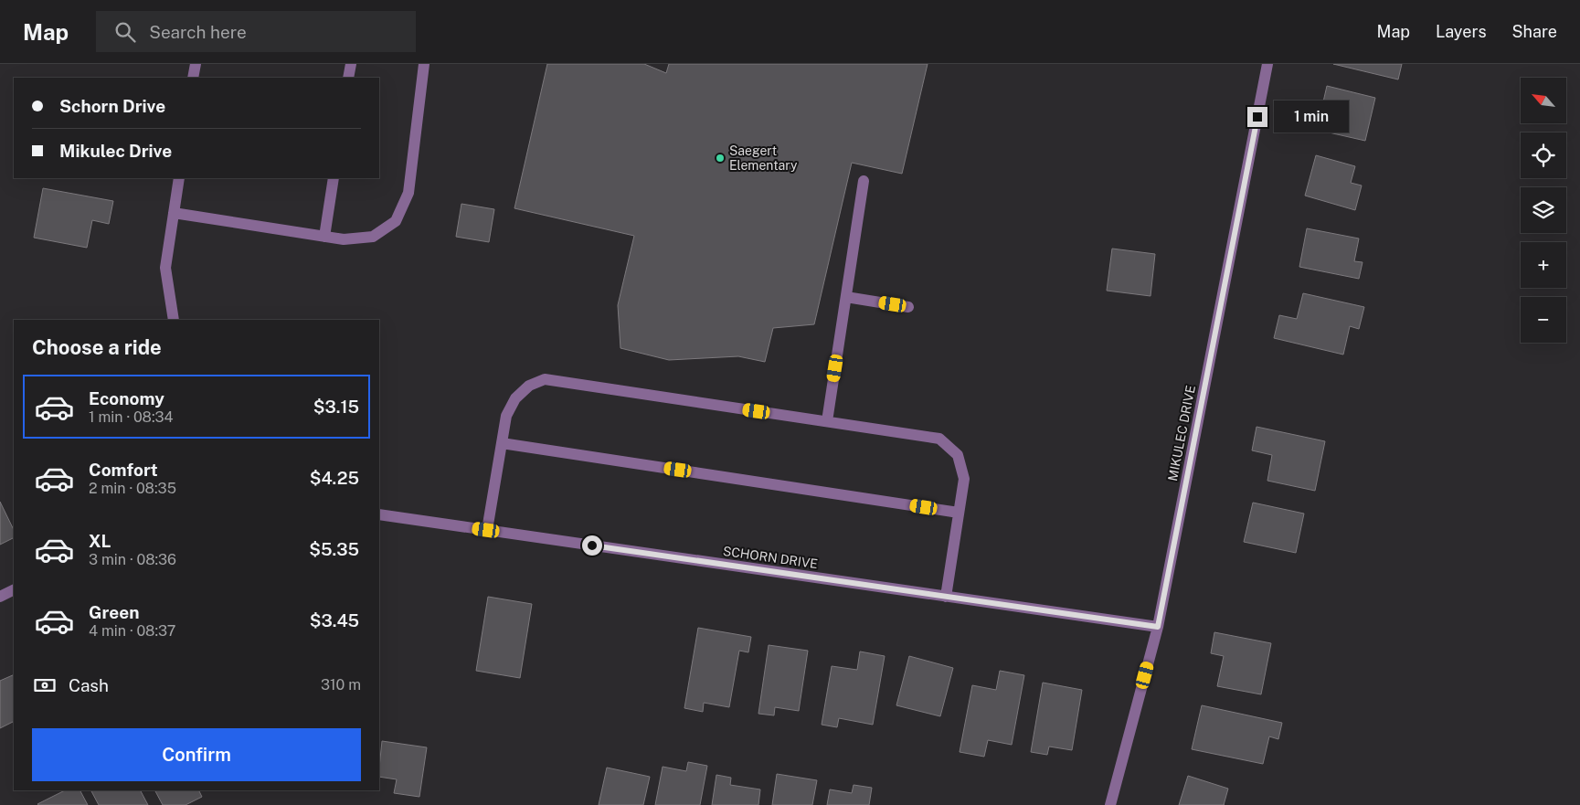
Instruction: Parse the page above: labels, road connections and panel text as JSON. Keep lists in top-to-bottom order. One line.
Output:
{"streets":{"street":["MIKULEC DRIVE","SCHORN DRIVE"]},"crossings":[["MIKULEC DRIVE","SCHORN DRIVE"]],"places":["Saegert Elementary"],"north":"top left","page":{"header":"Map","search":"Search here","nav":["Map","Layers","Share"],"map_buttons":["+","−"],"banner":["Schorn Drive","Mikulec Drive"],"bubble":"1 min","heading":"Choose a ride","list":[{"name":"Economy","note":"1 min · 08:34","value":"$3.15"},{"name":"Comfort","note":"2 min · 08:35","value":"$4.25"},{"name":"XL","note":"3 min · 08:36","value":"$5.35"},{"name":"Green","note":"4 min · 08:37","value":"$3.45"}],"pay":["Cash","310 m"],"buttons":"Confirm"}}
